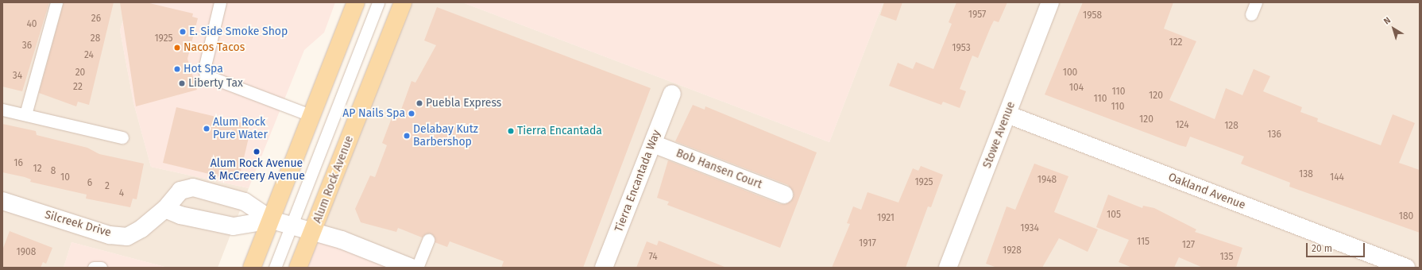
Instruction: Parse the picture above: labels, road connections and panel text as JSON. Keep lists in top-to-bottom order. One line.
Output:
{"streets":{"main road":["Alum Rock Avenue"],"street":["Stowe Avenue","Bob Hansen Court","Tierra Encantada Way","Oakland Avenue","Silcreek Drive"]},"crossings":[["Stowe Avenue","Oakland Avenue"],["Bob Hansen Court","Tierra Encantada Way"]],"places":["E. Side Smoke Shop","Nacos Tacos","Hot Spa","Liberty Tax","Puebla Express","AP Nails Spa","Alum Rock Pure Water","Tierra Encantada","Delabay Kutz Barbershop","Alum Rock Avenue & McCreery Avenue"],"house_numbers":["1957","1958","26","40","28","1925","122","36","1953","24","20","100","34","22","104","110","120","110","110","120","124","128","136","16","12","8","138","10","144","1948","1925","6","2","4","105","180","1921","1934","115","1917","127","1928","1908","74","135"],"scale_bar":"20 m","north":"top left"}
